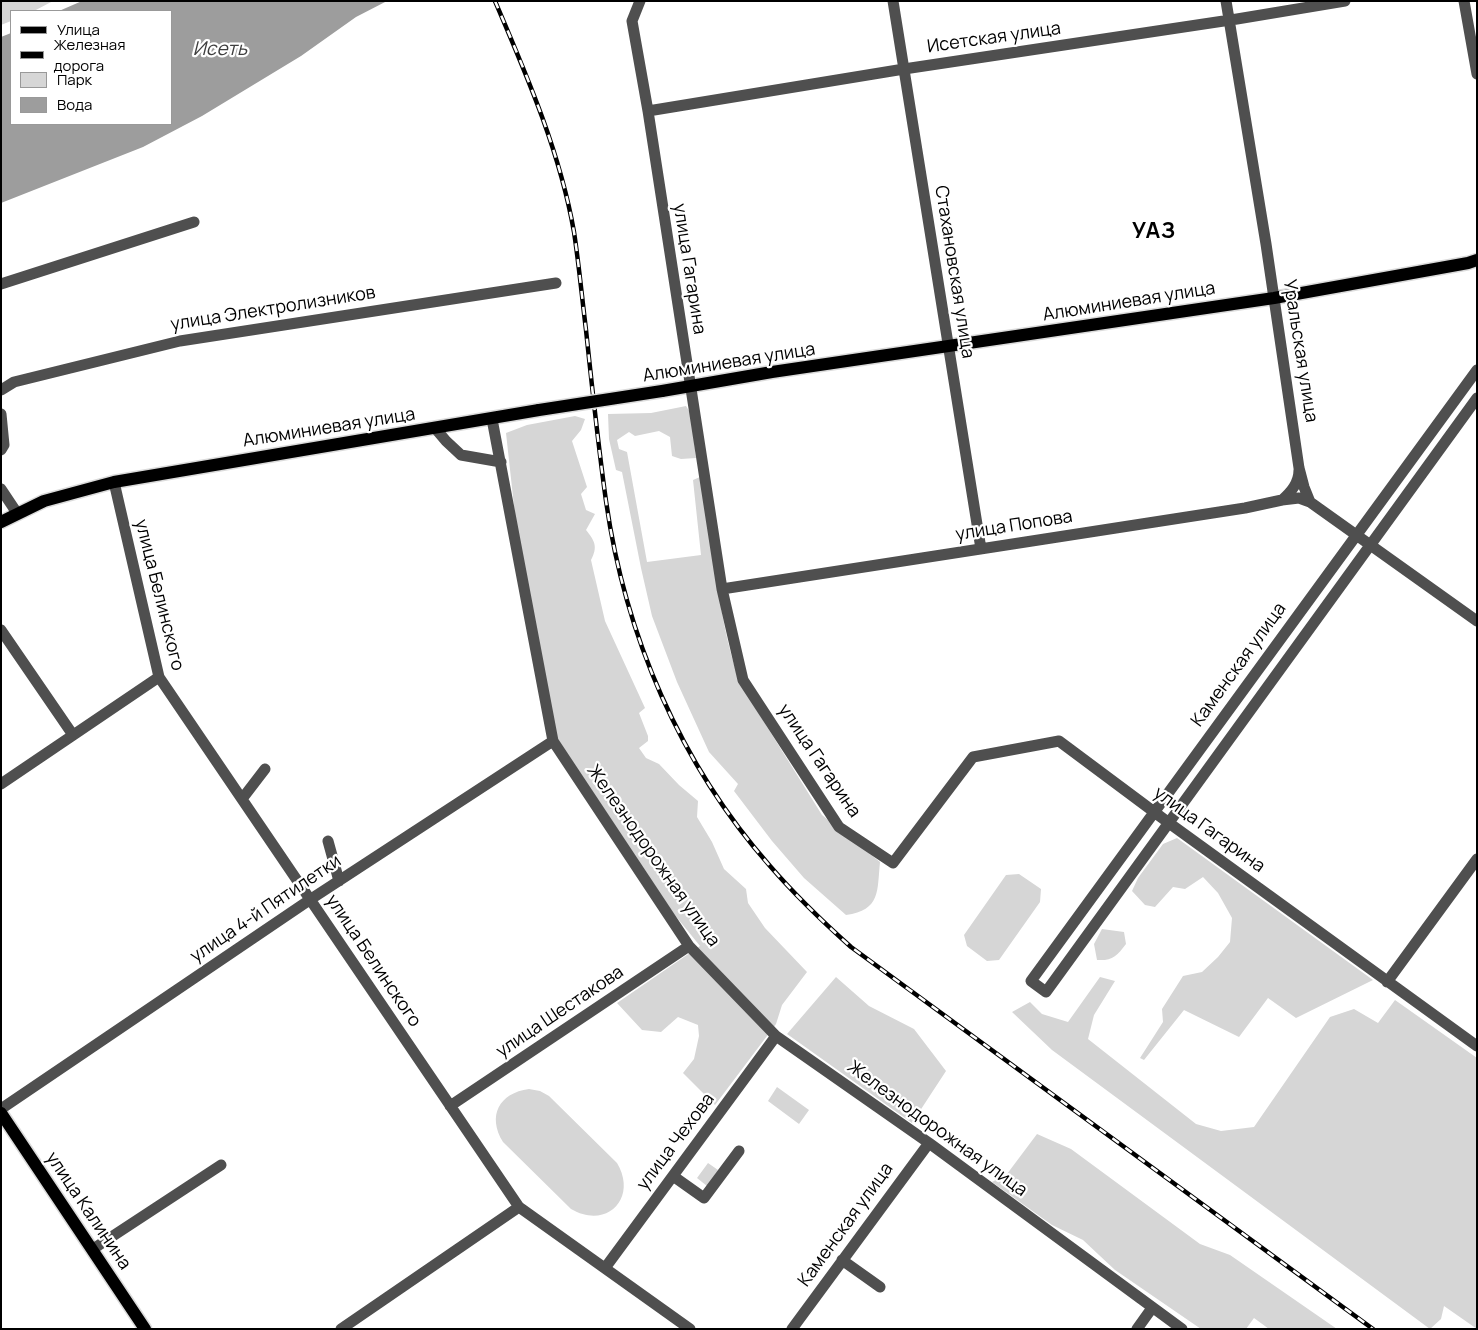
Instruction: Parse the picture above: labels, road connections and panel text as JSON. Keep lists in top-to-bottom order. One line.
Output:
{"streets":{"main road":["Алюминиевая улица","улица Калинина"],"street":["Исетская улица","улица Гагарина","Стахановская улица","улица Электролизников","Уральская улица","улица Попова","улица Белинского","Каменская улица","Железнодорожная улица","улица 4-й Пятилетки","улица Шестакова","улица Чехова"]},"crossings":[["Исетская улица","улица Гагарина"],["Исетская улица","Стахановская улица"],["Исетская улица","Уральская улица"],["улица Гагарина","Алюминиевая улица"],["улица Гагарина","улица Попова"],["улица Гагарина","Каменская улица"],["Стахановская улица","Алюминиевая улица"],["Стахановская улица","улица Попова"],["Алюминиевая улица","Уральская улица"],["Алюминиевая улица","улица Белинского"],["Алюминиевая улица","Железнодорожная улица"],["Уральская улица","улица Попова"],["улица Белинского","улица 4-й Пятилетки"],["улица Белинского","улица Шестакова"],["улица Белинского","улица Чехова"],["Каменская улица","Железнодорожная улица"],["Железнодорожная улица","улица 4-й Пятилетки"],["Железнодорожная улица","улица Шестакова"],["Железнодорожная улица","улица Чехова"]],"districts":["УАЗ"],"water":["Исеть"],"legend":["Улица","Железная дорога","Парк","Вода"]}
